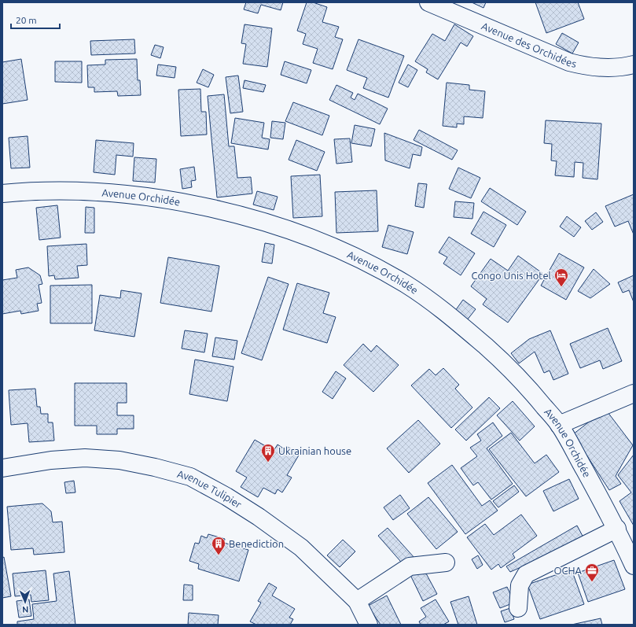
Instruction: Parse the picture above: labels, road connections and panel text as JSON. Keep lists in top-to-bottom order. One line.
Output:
{"streets":{"street":["Avenue des Orchidées","Avenue Orchidée","Avenue Tulipier"]},"places":{"hotel":["Congo Unis Hotel"],"building":["Ukrainian house","Benediction"],"office":["OCHA"]},"scale_bar":"20 m","north":"bottom"}
